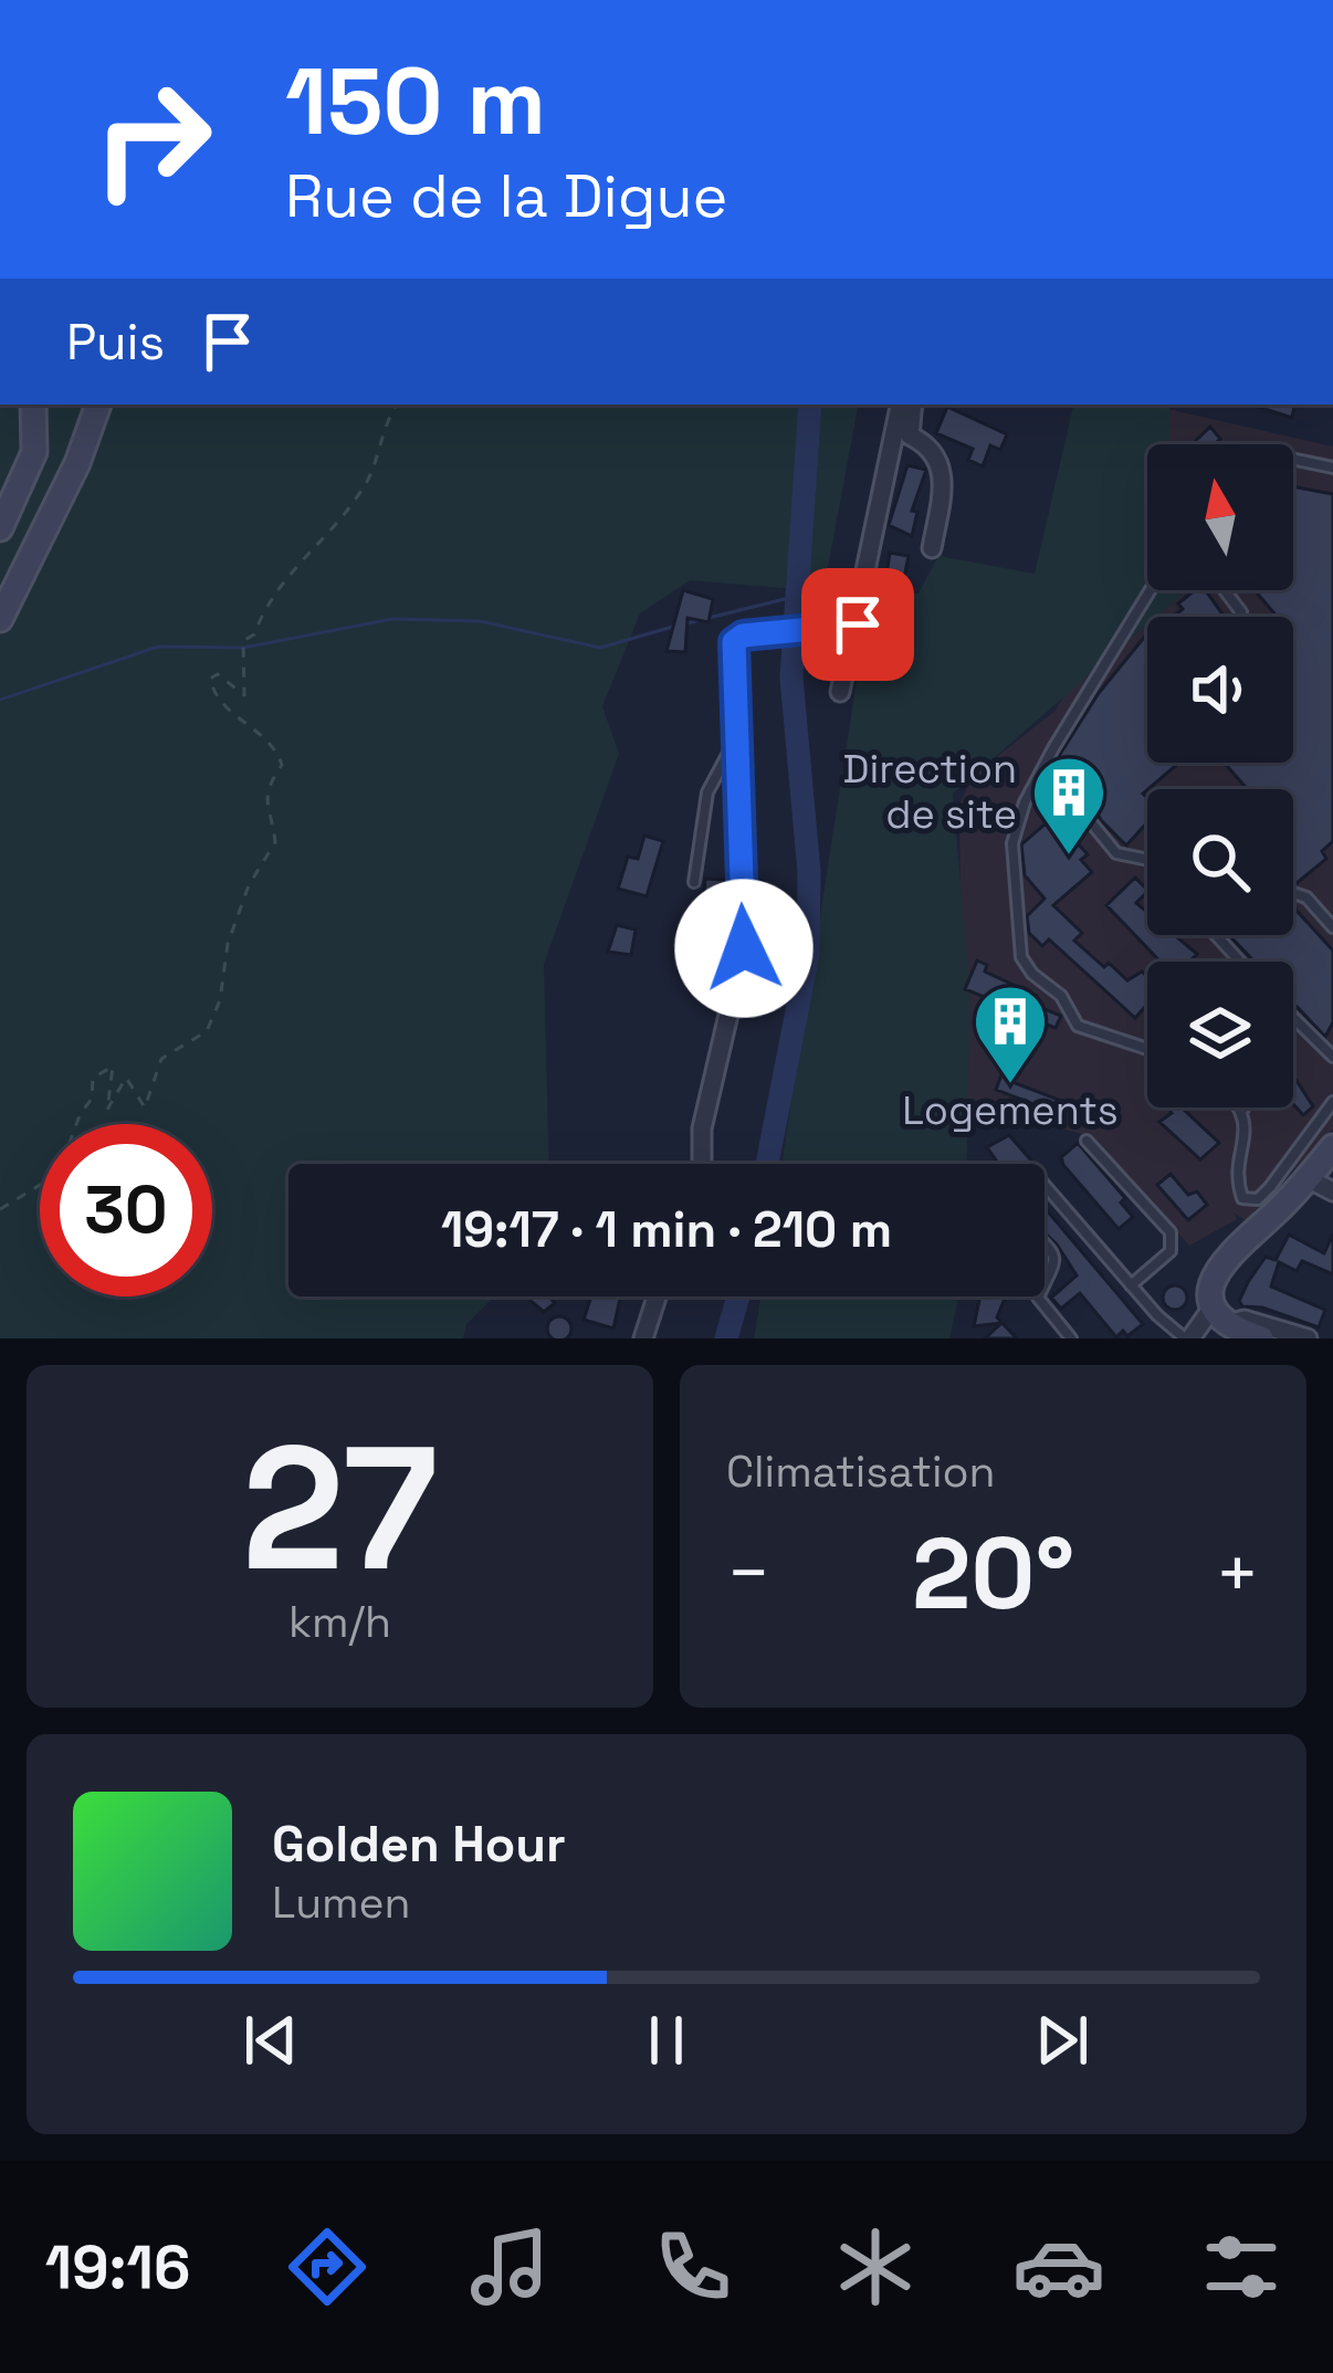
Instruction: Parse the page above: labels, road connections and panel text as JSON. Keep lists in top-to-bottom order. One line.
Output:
{"places":{"building":["Direction de site","Logements"]},"north":"top","page":{"turn":["150 m","Rue de la Digue"],"then":"Puis","limit":"30","trip":"19:17 · 1 min · 210 m","tile":[["27","km/h"],"Climatisation"],"heat":["−","20°","+"],"song":["Golden Hour","Lumen"],"tabs":"19:16"}}
